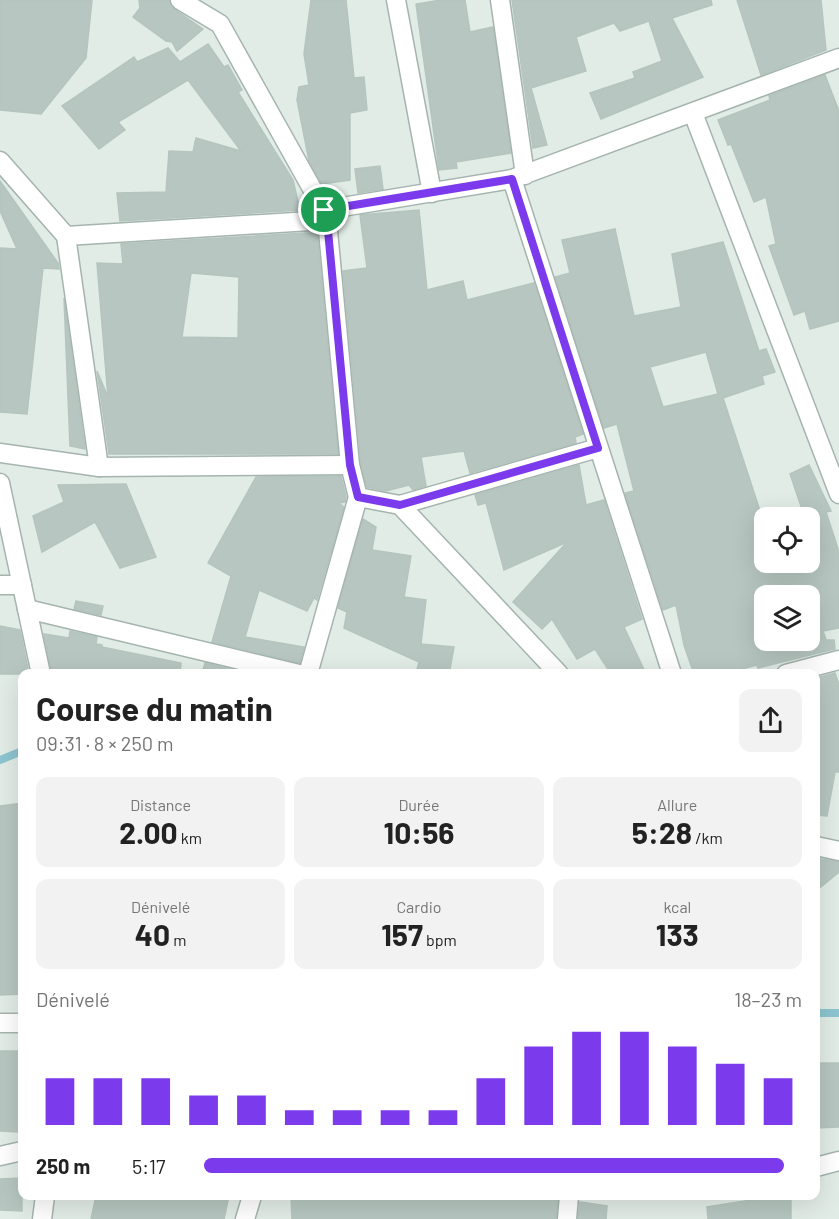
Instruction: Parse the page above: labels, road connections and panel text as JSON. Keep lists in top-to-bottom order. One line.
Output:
{"page":{"heading":["Course du matin","09:31 · 8 × 250 m"],"stats":[["Distance","2.00 km"],["Durée","10:56"],["Allure","5:28 /km"],["Dénivelé","40 m"],["Cardio","157 bpm"],["kcal","133"]],"chart":["Dénivelé","18–23 m"],"list":[{"name":"250 m","note":"5:17"}]}}
